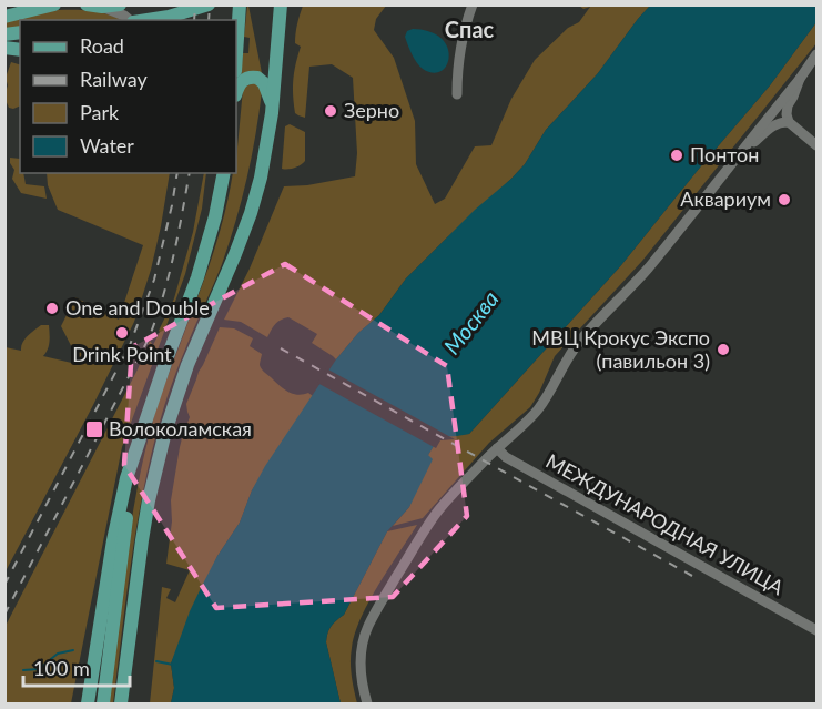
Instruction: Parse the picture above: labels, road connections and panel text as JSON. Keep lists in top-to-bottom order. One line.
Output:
{"streets":{"street":["МЕЖДУНАРОДНАЯ УЛИЦА"]},"districts":["Спас"],"water":["Москва"],"places":{"other":["Зерно","Понтон","Аквариум","One and Double","Drink Point","МВЦ Крокус Экспо (павильон 3)"],"transit":["Волоколамская"]},"legend":["Road","Railway","Park","Water"],"scale_bar":"100 m"}
